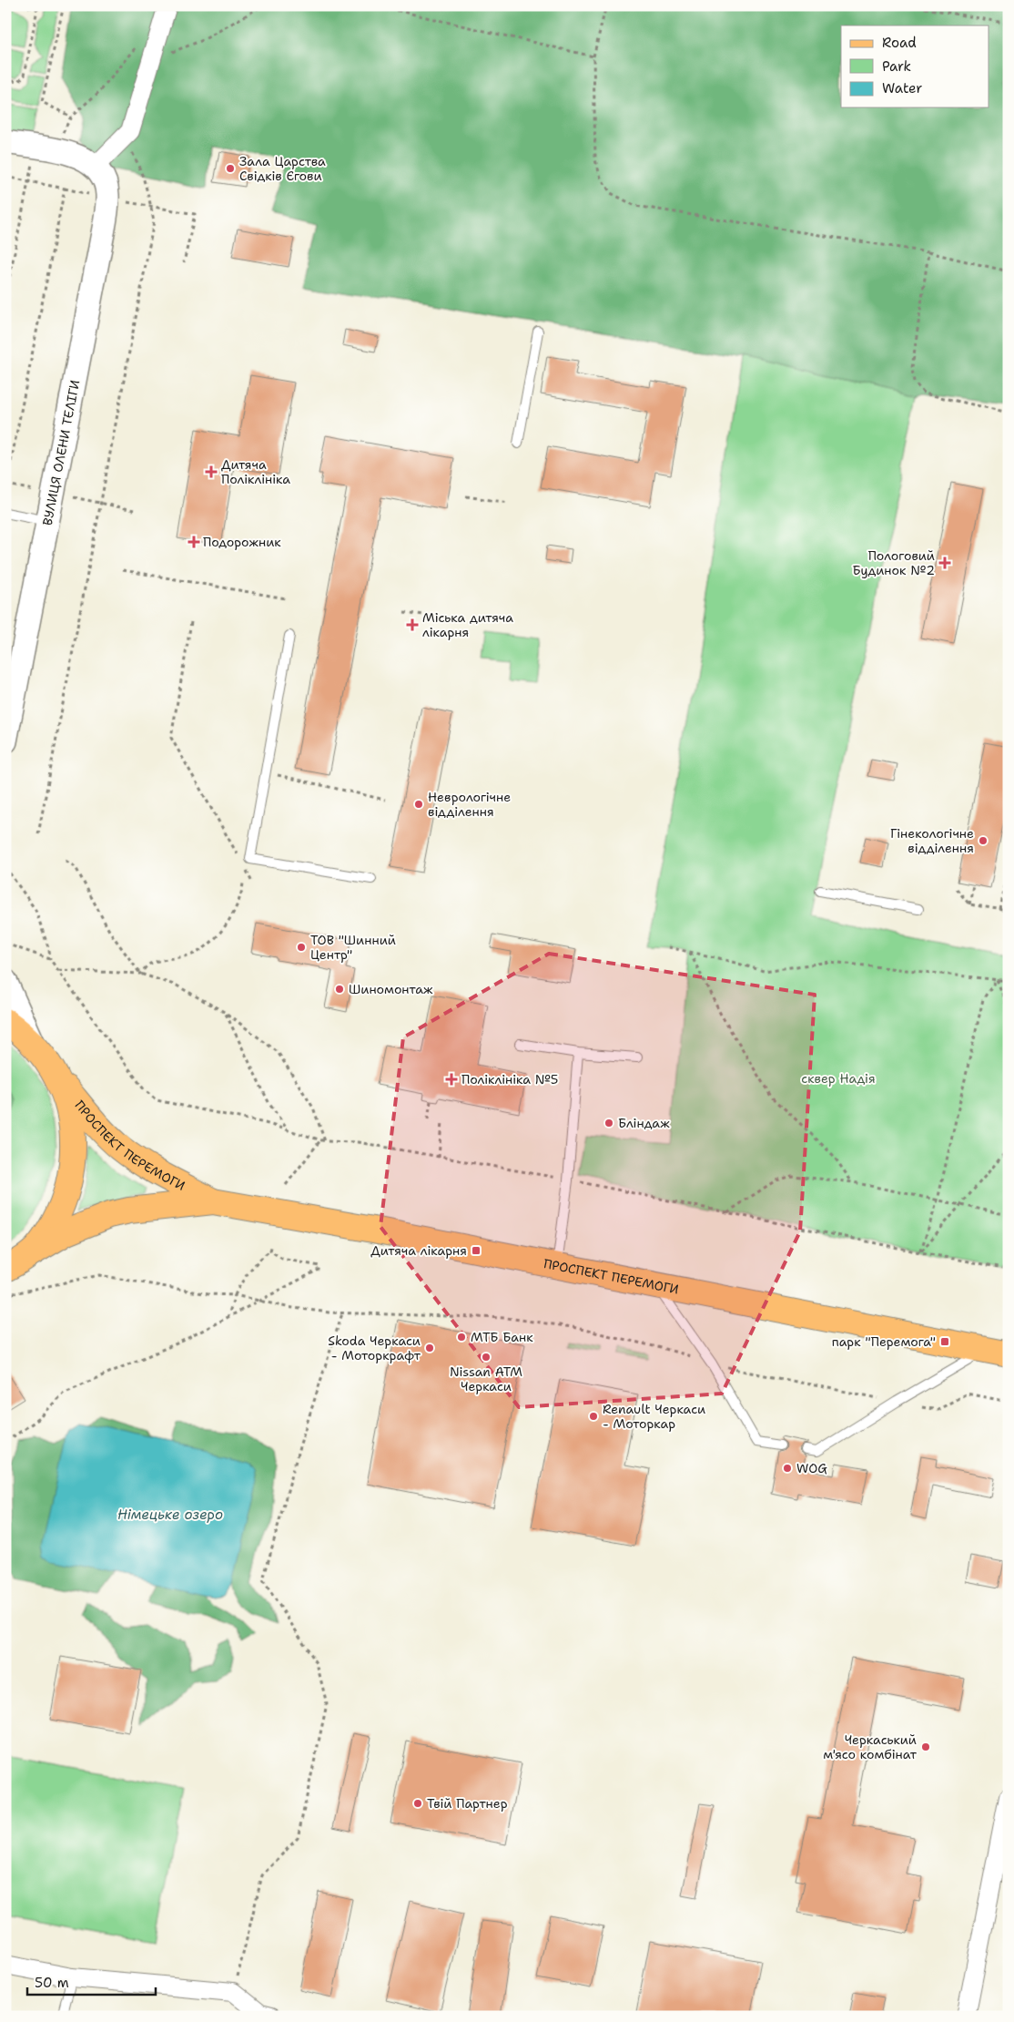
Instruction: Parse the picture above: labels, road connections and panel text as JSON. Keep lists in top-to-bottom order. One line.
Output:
{"streets":{"main road":["ПРОСПЕКТ ПЕРЕМОГИ"],"street":["ВУЛИЦЯ ОЛЕНИ ТЕЛІГИ"]},"water":["Німецьке озеро"],"parks":["сквер Надія"],"places":{"other":["Зала Царства Свідків Єгови","Неврологічне відділення","Гінекологічне відділення","ТОВ \"Шинний Центр\"","Шиномонтаж","Бліндаж","МТБ Банк","Skoda Черкаси - Моторкрафт","Nissan АТМ Черкаси","Renault Черкаси - Моторкар","WOG","Черкаський м'ясо комбінат","Твій Партнер"],"health":["Дитяча Поліклініка","Подорожник","Пологовий Будинок №2","Міська дитяча лікарня","Поліклініка №5"],"transit":["Дитяча лікарня","парк \"Перемога\""]},"legend":["Road","Park","Water"],"scale_bar":"50 m"}
